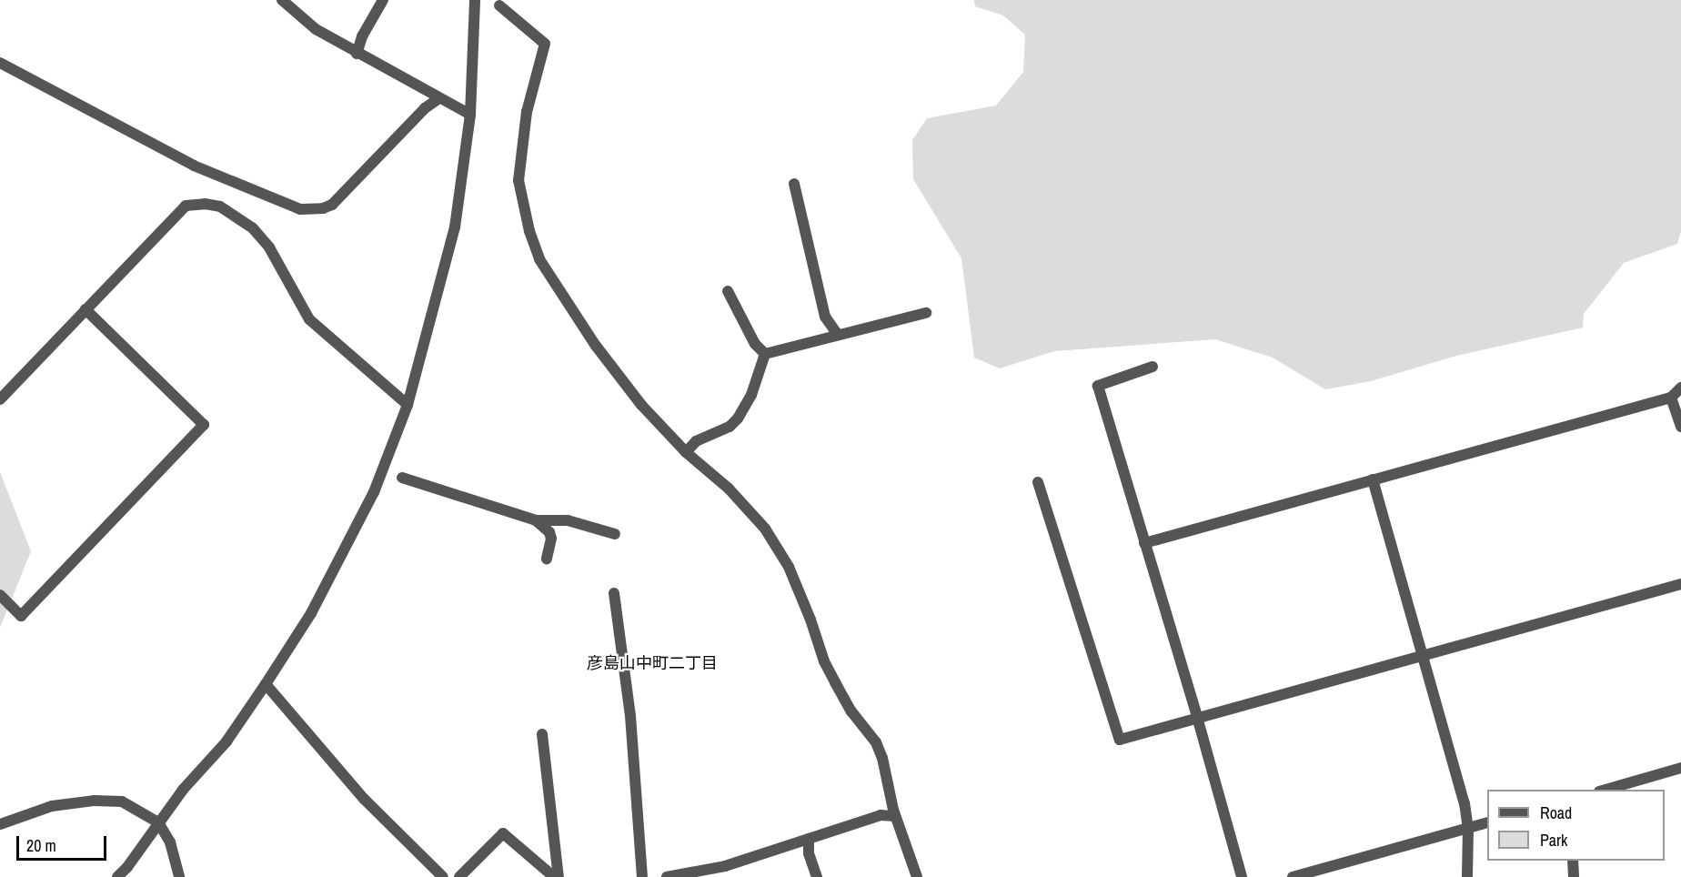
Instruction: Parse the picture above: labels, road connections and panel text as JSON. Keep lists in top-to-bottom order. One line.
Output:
{"districts":["彦島山中町二丁目"],"legend":["Road","Park"],"scale_bar":"20 m"}
